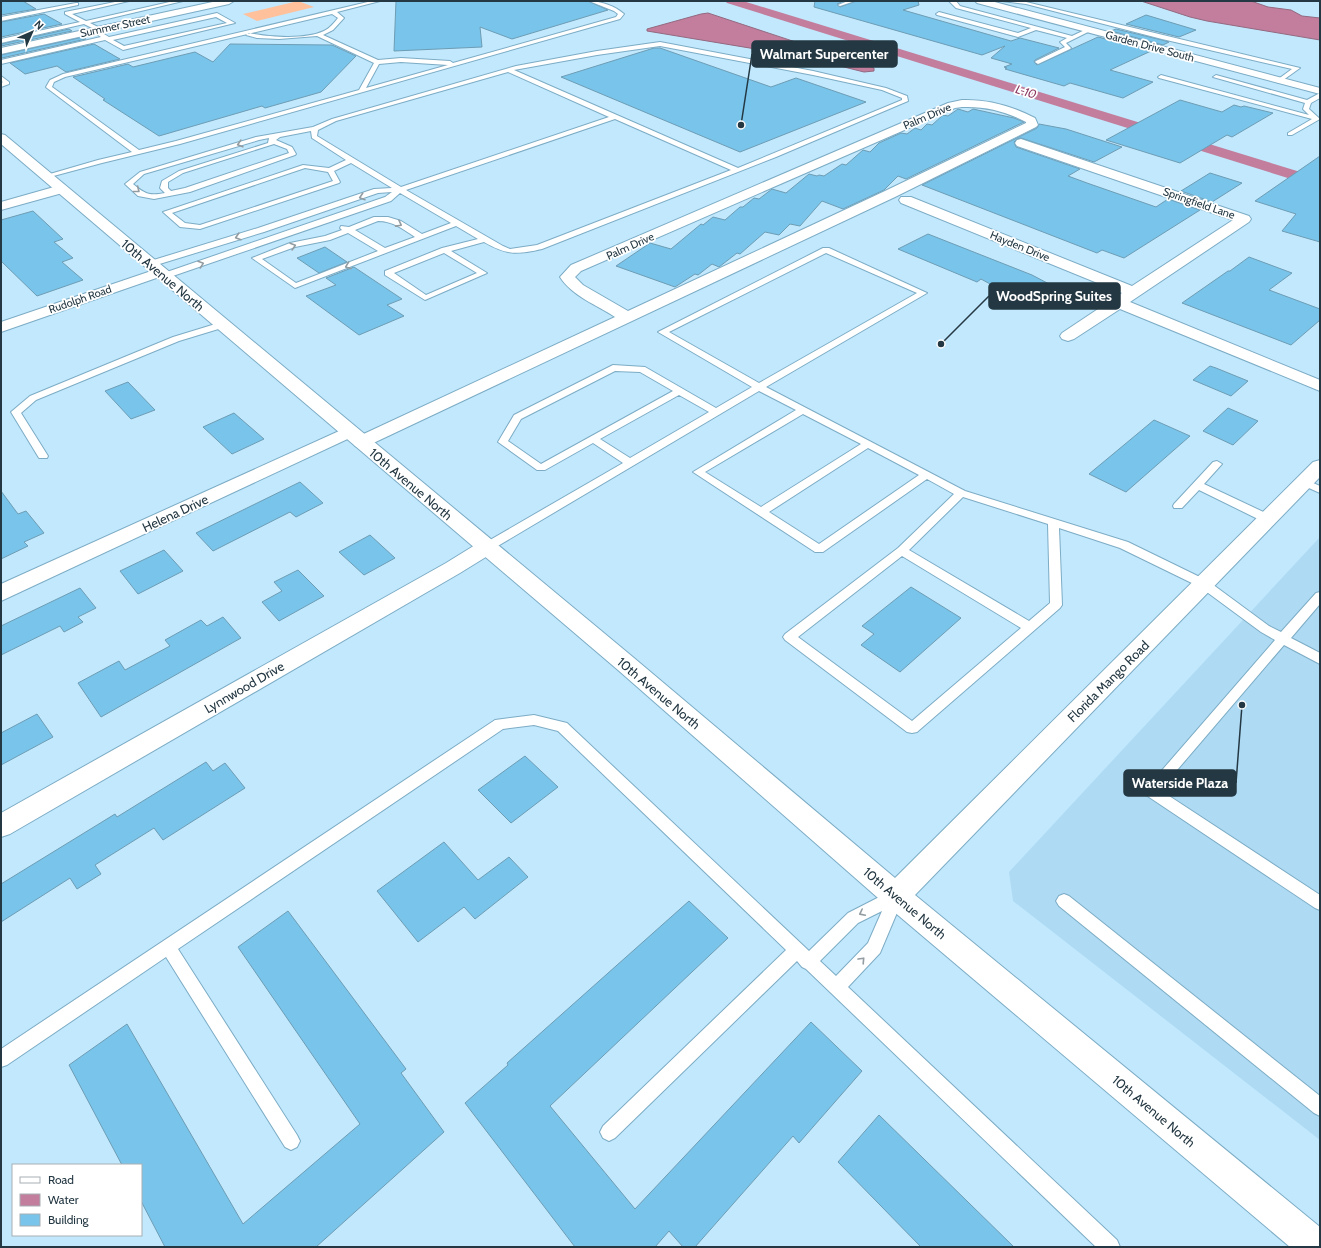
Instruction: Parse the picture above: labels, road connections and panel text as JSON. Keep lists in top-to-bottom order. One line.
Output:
{"streets":{"street":["Summer Street","Garden Drive South","Palm Drive","Springfield Lane","Hayden Drive","10th Avenue North","Rudolph Road","Helena Drive","Florida Mango Road","Lynnwood Drive"]},"crossings":[["Palm Drive","10th Avenue North"],["Palm Drive","Helena Drive"],["Springfield Lane","Hayden Drive"],["10th Avenue North","Rudolph Road"],["10th Avenue North","Helena Drive"],["10th Avenue North","Florida Mango Road"],["10th Avenue North","Lynnwood Drive"]],"water":["L-10"],"places":["Walmart Supercenter","WoodSpring Suites","Waterside Plaza"],"legend":["Road","Water","Building"],"north":"top right"}
